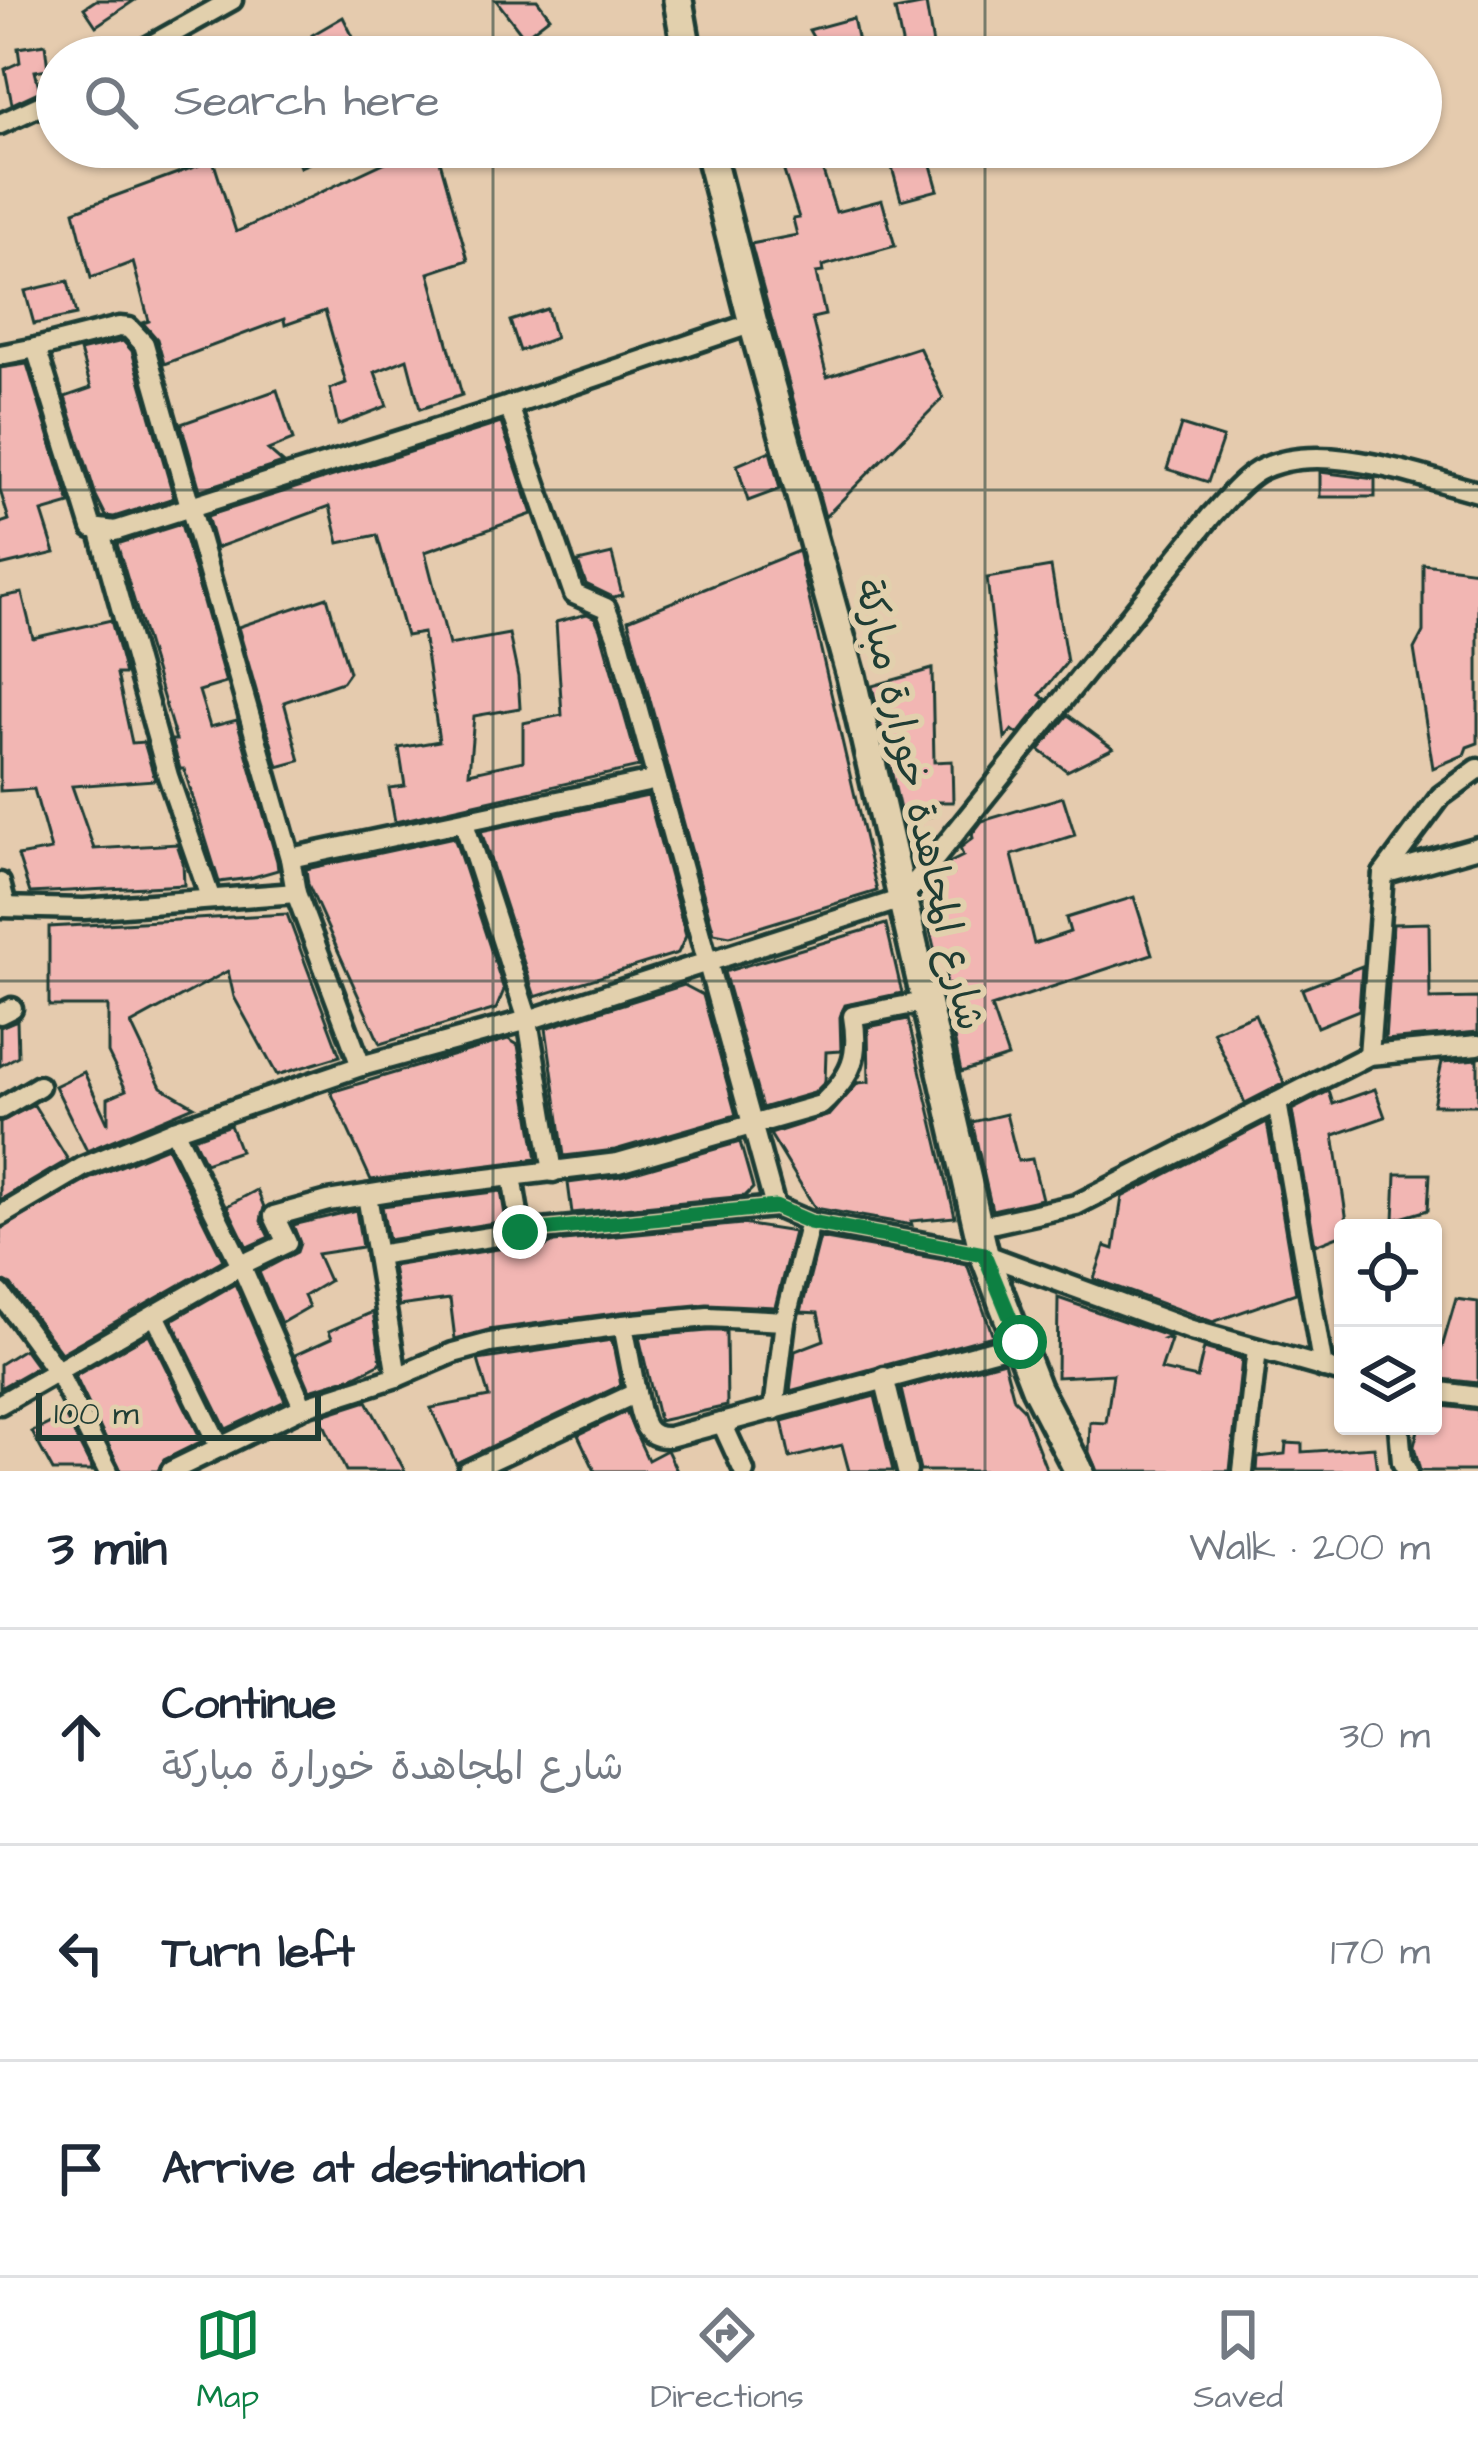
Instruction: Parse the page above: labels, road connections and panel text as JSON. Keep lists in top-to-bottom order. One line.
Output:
{"streets":{"street":["شارع المجاهدة خورارة مباركة"]},"scale_bar":"100 m","page":{"search":"Search here","scale":"100 m","heading":["3 min","Walk · 200 m"],"list":[["Continue","شارع المجاهدة خورارة مباركة","30 m"],["Turn left","170 m"],"Arrive at destination"],"nav":["Map","Directions","Saved"]}}
